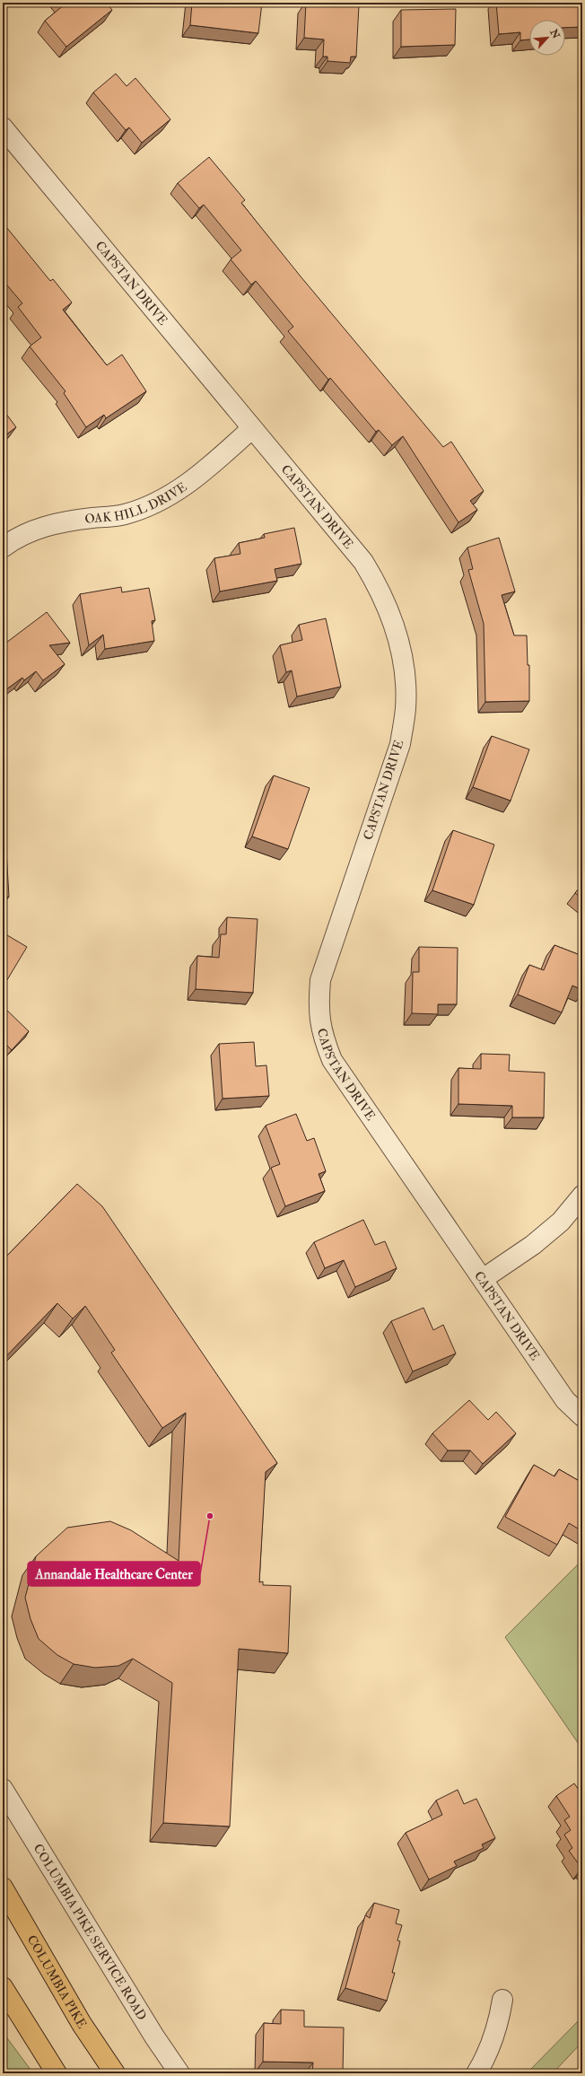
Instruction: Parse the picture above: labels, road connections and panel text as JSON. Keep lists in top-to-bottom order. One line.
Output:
{"streets":{"main road":["COLUMBIA PIKE"],"street":["CAPSTAN DRIVE","OAK HILL DRIVE","COLUMBIA PIKE SERVICE ROAD"]},"crossings":[["CAPSTAN DRIVE","OAK HILL DRIVE"]],"places":["Annandale Healthcare Center"],"north":"top right"}
